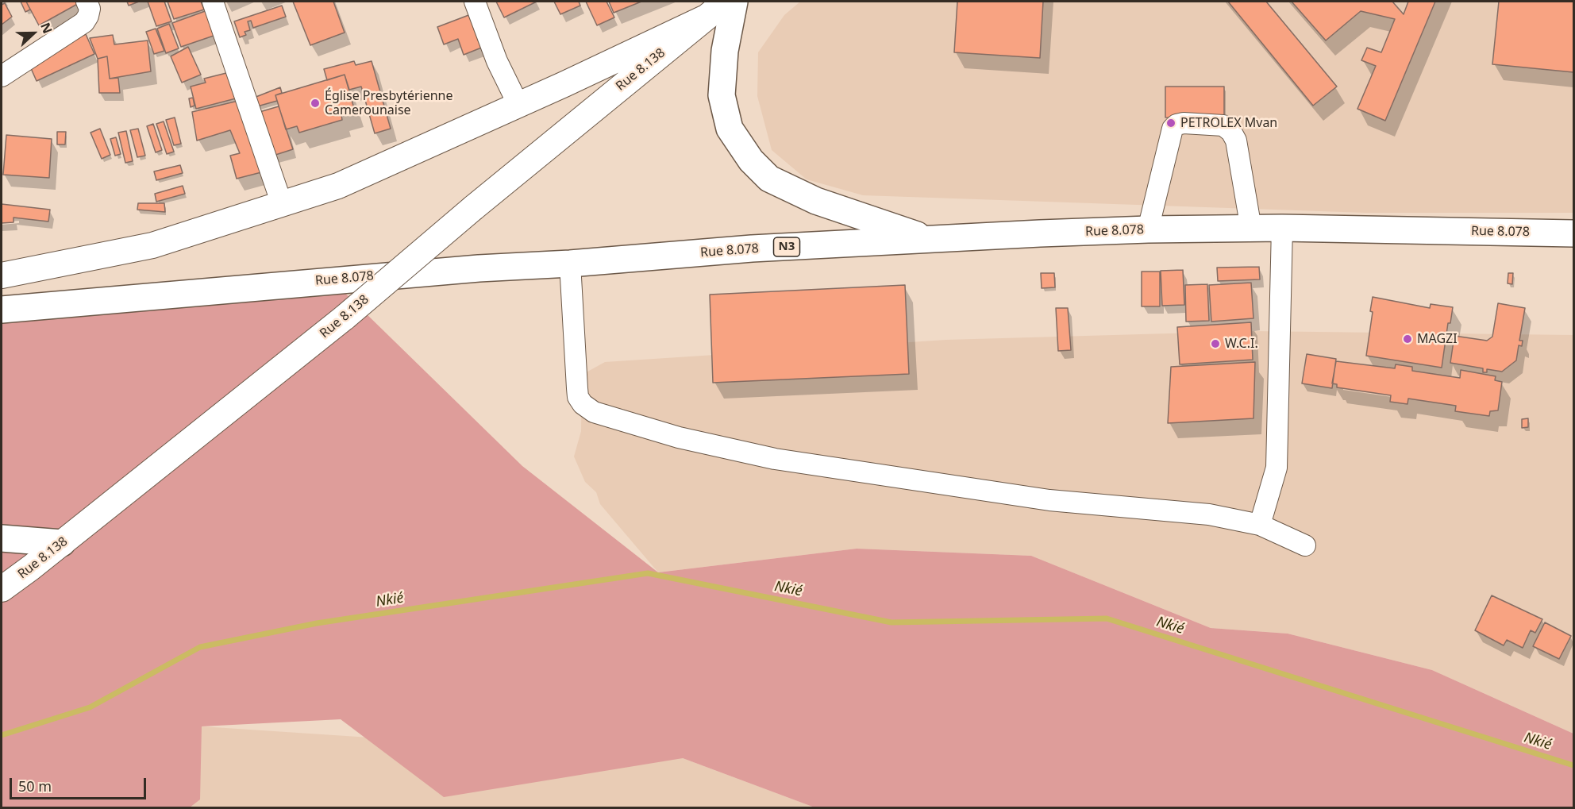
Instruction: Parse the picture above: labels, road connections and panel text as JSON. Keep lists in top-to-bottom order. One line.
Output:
{"streets":{"highway":["Rue 8.078","N3"],"main road":["Rue 8.138"]},"water":["Nkié"],"places":["Église Presbytérienne Camerounaise","PETROLEX Mvan","MAGZI","W.C.I."],"scale_bar":"50 m","north":"right"}
